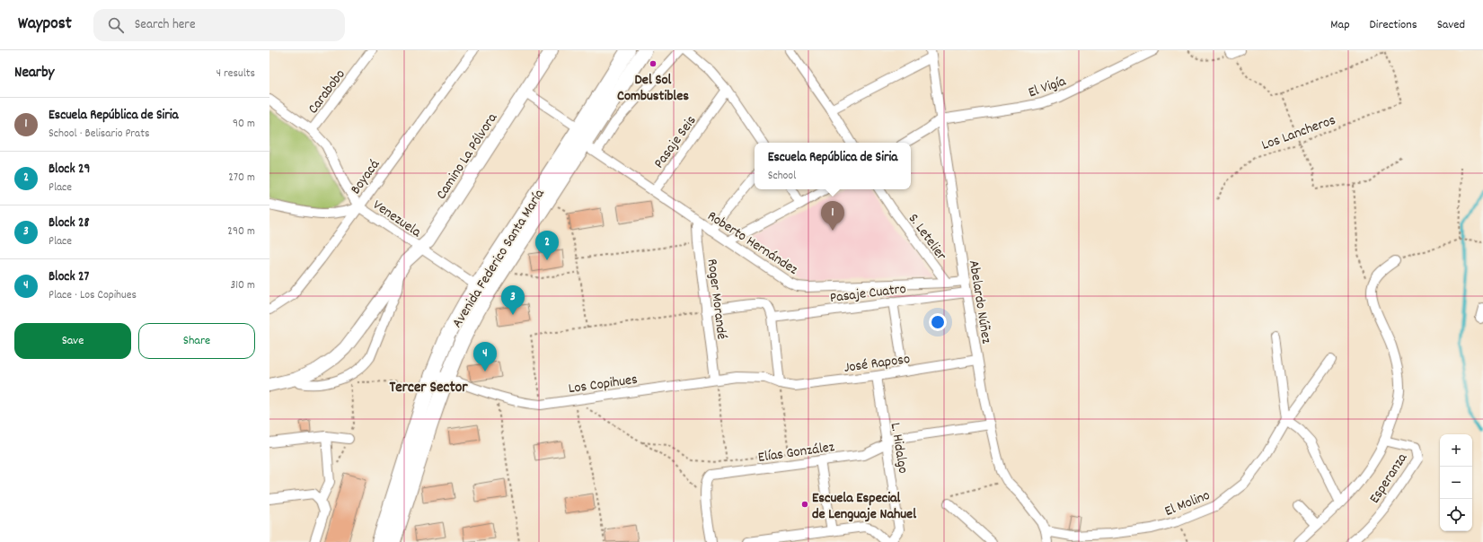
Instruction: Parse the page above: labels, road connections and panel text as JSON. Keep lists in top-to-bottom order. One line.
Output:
{"streets":{"main road":["Avenida Federico Santa María"],"street":["El Vigía","Carabobo","Pasaje Seis","Camino La Pólvora","Boyacá","Venezuela","S. Letelier","Roberto Hernández","Pasaje Cuatro","Roger Morandé","Abelardo Núñez","José Raposo","Los Copihues","L. Hidalgo","Elías González","Esperanza","El Molino"],"path":["Los Lancheros"]},"crossings":[["El Vigía","Abelardo Núñez"],["Carabobo","Venezuela"],["Pasaje Seis","Roberto Hernández"],["Camino La Pólvora","Venezuela"],["Camino La Pólvora","Roberto Hernández"],["Boyacá","Venezuela"],["Venezuela","Avenida Federico Santa María"],["S. Letelier","Roberto Hernández"],["Roberto Hernández","Avenida Federico Santa María"],["Roberto Hernández","Roger Morandé"],["Roberto Hernández","Abelardo Núñez"],["Avenida Federico Santa María","Los Copihues"],["Pasaje Cuatro","Abelardo Núñez"],["Roger Morandé","Los Copihues"],["Abelardo Núñez","José Raposo"],["Abelardo Núñez","Elías González"],["Abelardo Núñez","El Molino"],["José Raposo","Los Copihues"],["José Raposo","L. Hidalgo"],["L. Hidalgo","Elías González"]],"districts":["Tercer Sector"],"places":["Del Sol Combustibles","Escuela Especial de Lenguaje Nahuel"],"page":{"header":"Waypost","search":"Search here","nav":["Map","Directions","Saved"],"heading":["Nearby","4 results"],"list":[{"mark":"1","name":"Escuela República de Siria","note":"School · Belisario Prats","value":"90 m"},{"mark":"2","name":"Block 29","note":"Place","value":"270 m"},{"mark":"3","name":"Block 28","note":"Place","value":"290 m"},{"mark":"4","name":"Block 27","note":"Place · Los Copihues","value":"310 m"}],"popup":["Escuela República de Siria","School"],"pins":["1","2","3","4"],"buttons":["Save","Share"],"map_buttons":["+","−"]}}
